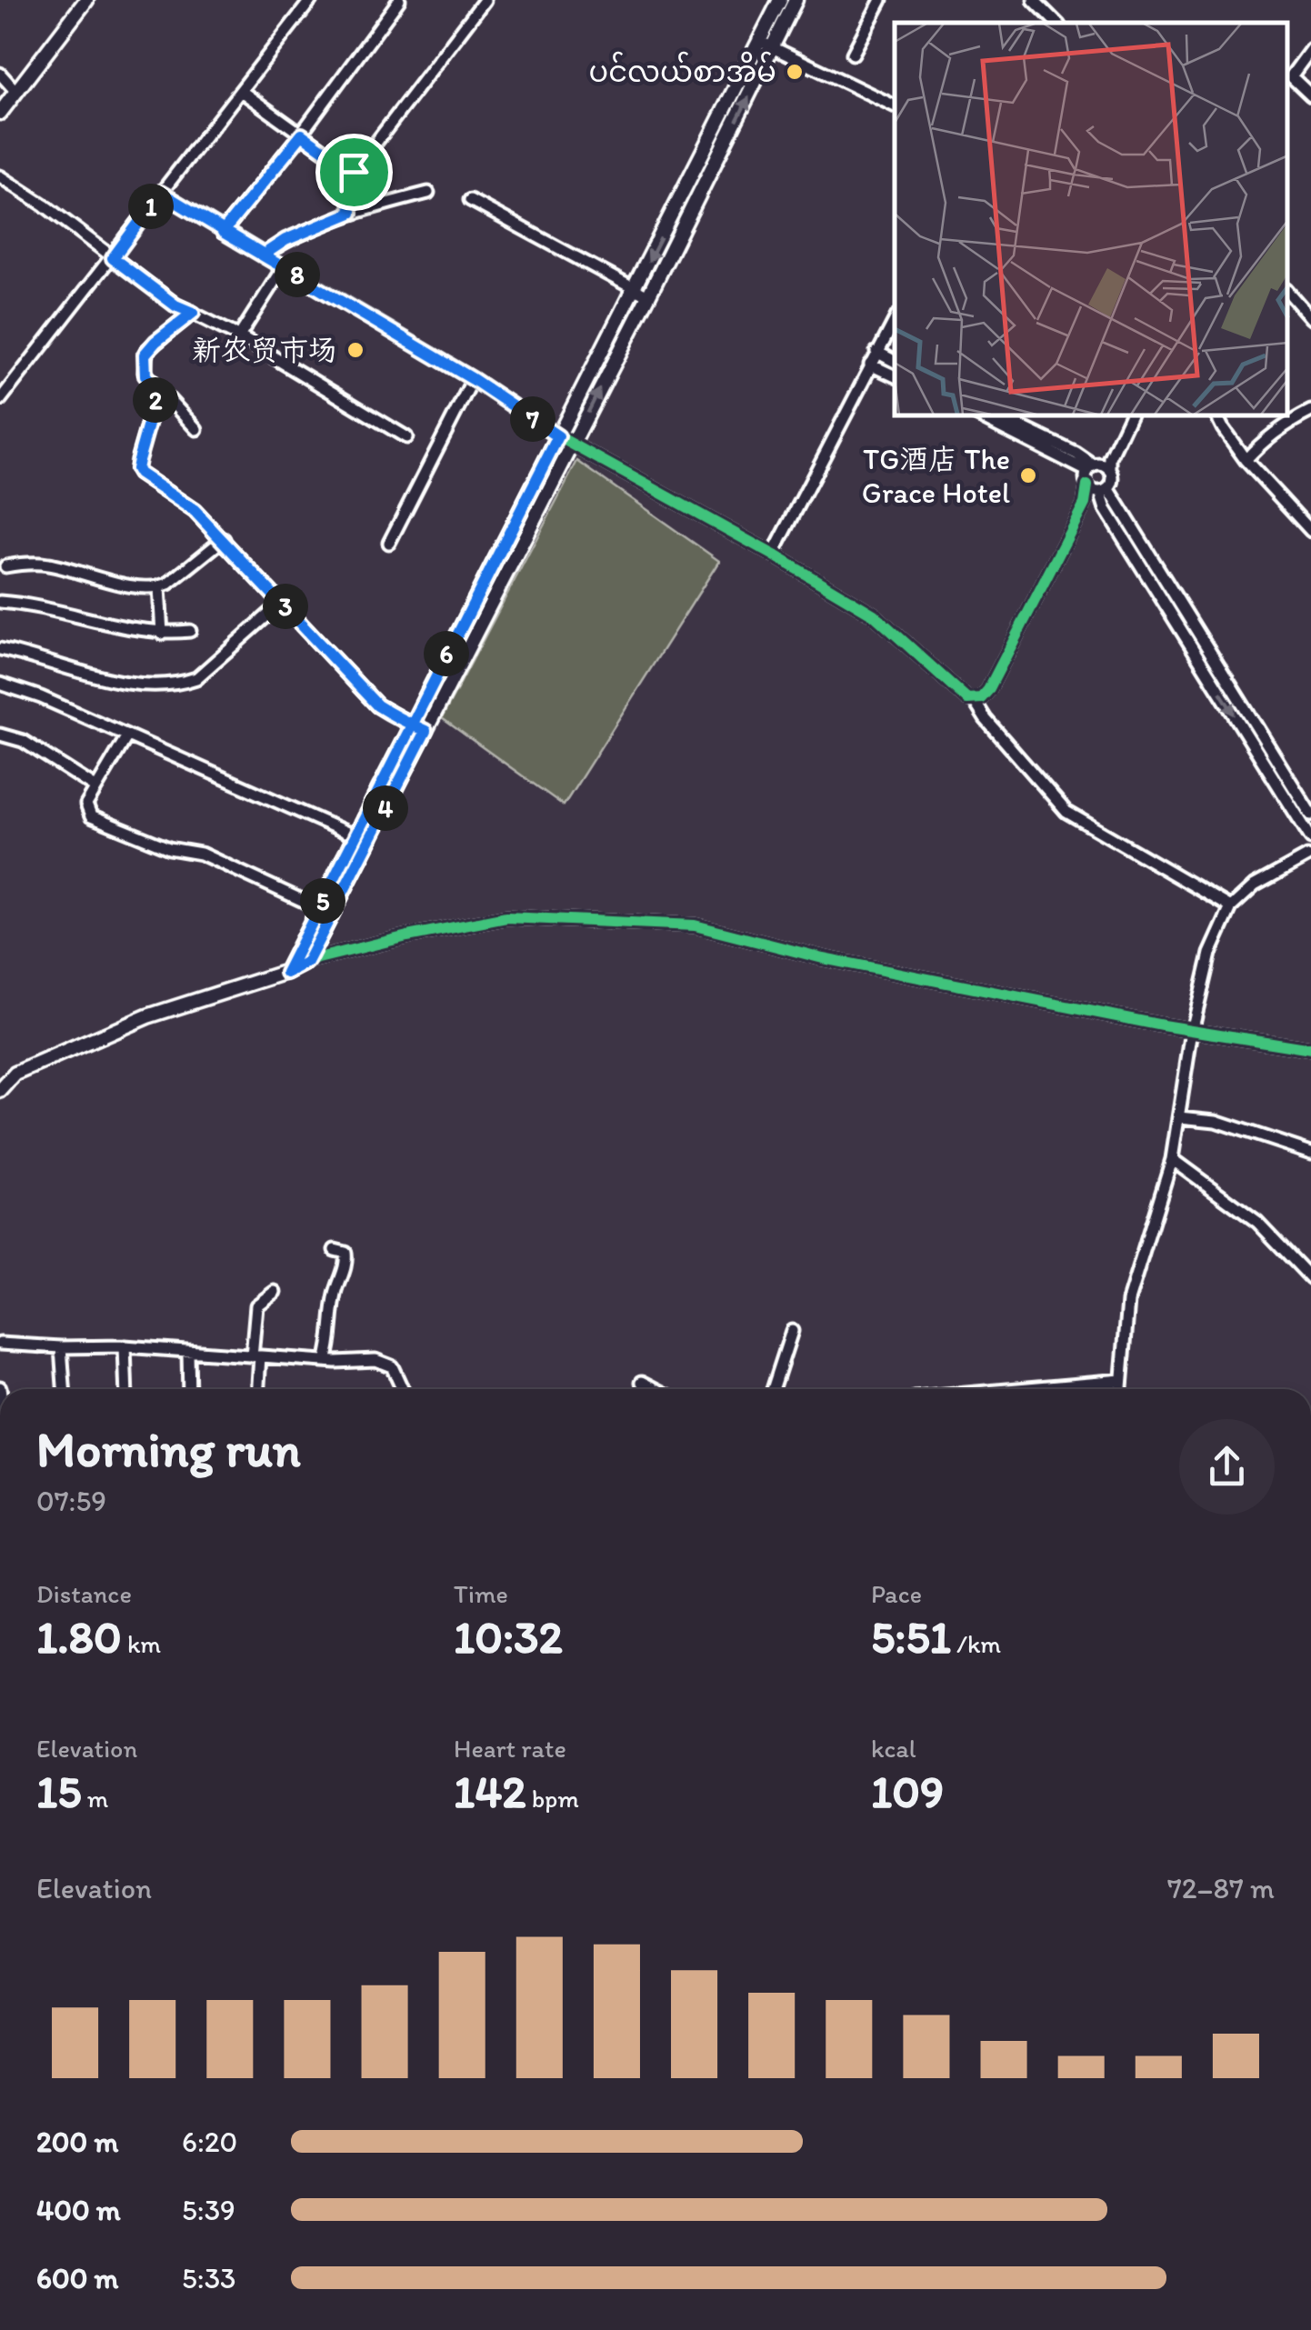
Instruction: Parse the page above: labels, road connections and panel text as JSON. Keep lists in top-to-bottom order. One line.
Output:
{"places":["ပင်လယ်စာအိမ်","新农贸市场","TG酒店 The Grace Hotel"],"page":{"pins":["1","8","2","7","3","6","4","5"],"heading":["Morning run","07:59"],"stats":[["Distance","1.80 km"],["Time","10:32"],["Pace","5:51 /km"],["Elevation","15 m"],["Heart rate","142 bpm"],["kcal","109"]],"chart":["Elevation","72–87 m"],"list":[{"name":"200 m","note":"6:20"},{"name":"400 m","note":"5:39"},{"name":"600 m","note":"5:33"}]}}
